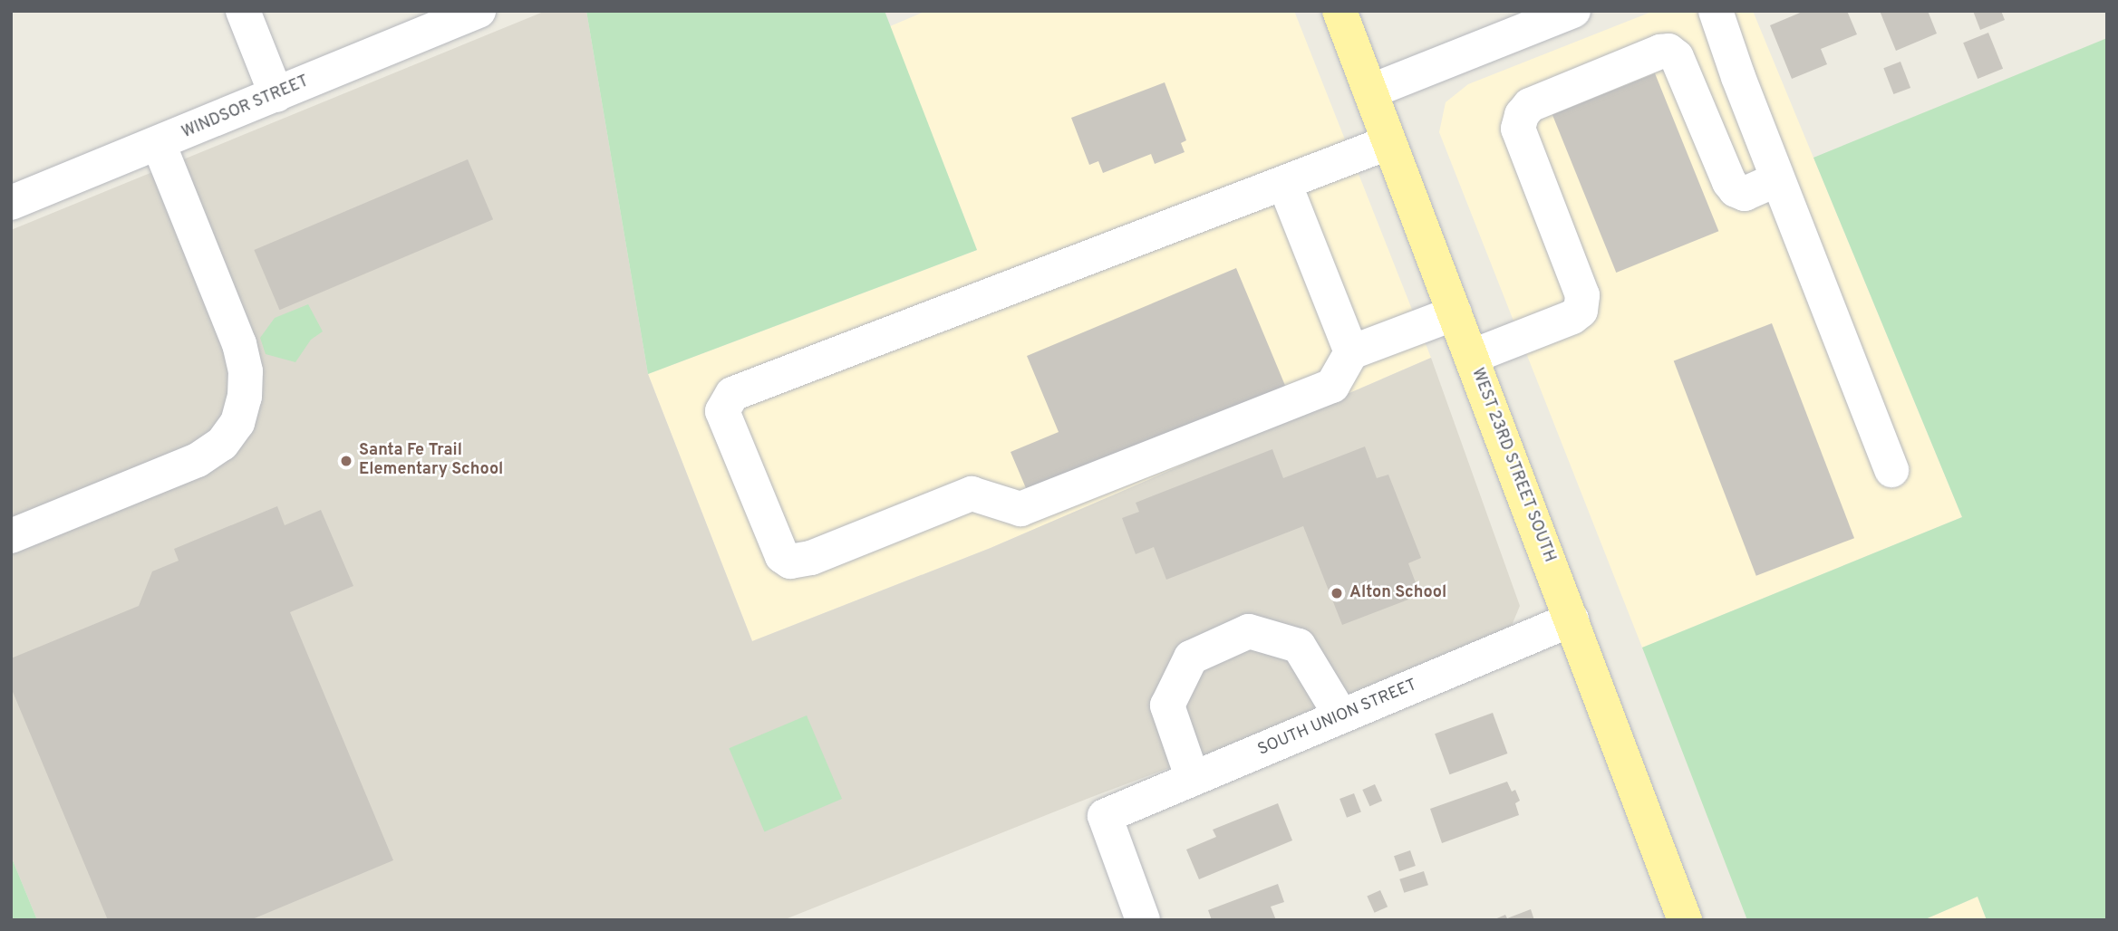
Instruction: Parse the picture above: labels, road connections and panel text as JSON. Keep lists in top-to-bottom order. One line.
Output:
{"streets":{"main road":["WEST 23RD STREET SOUTH"],"street":["WINDSOR STREET","SOUTH UNION STREET"]},"crossings":[["WEST 23RD STREET SOUTH","SOUTH UNION STREET"]],"places":["Santa Fe Trail Elementary School","Alton School"]}
